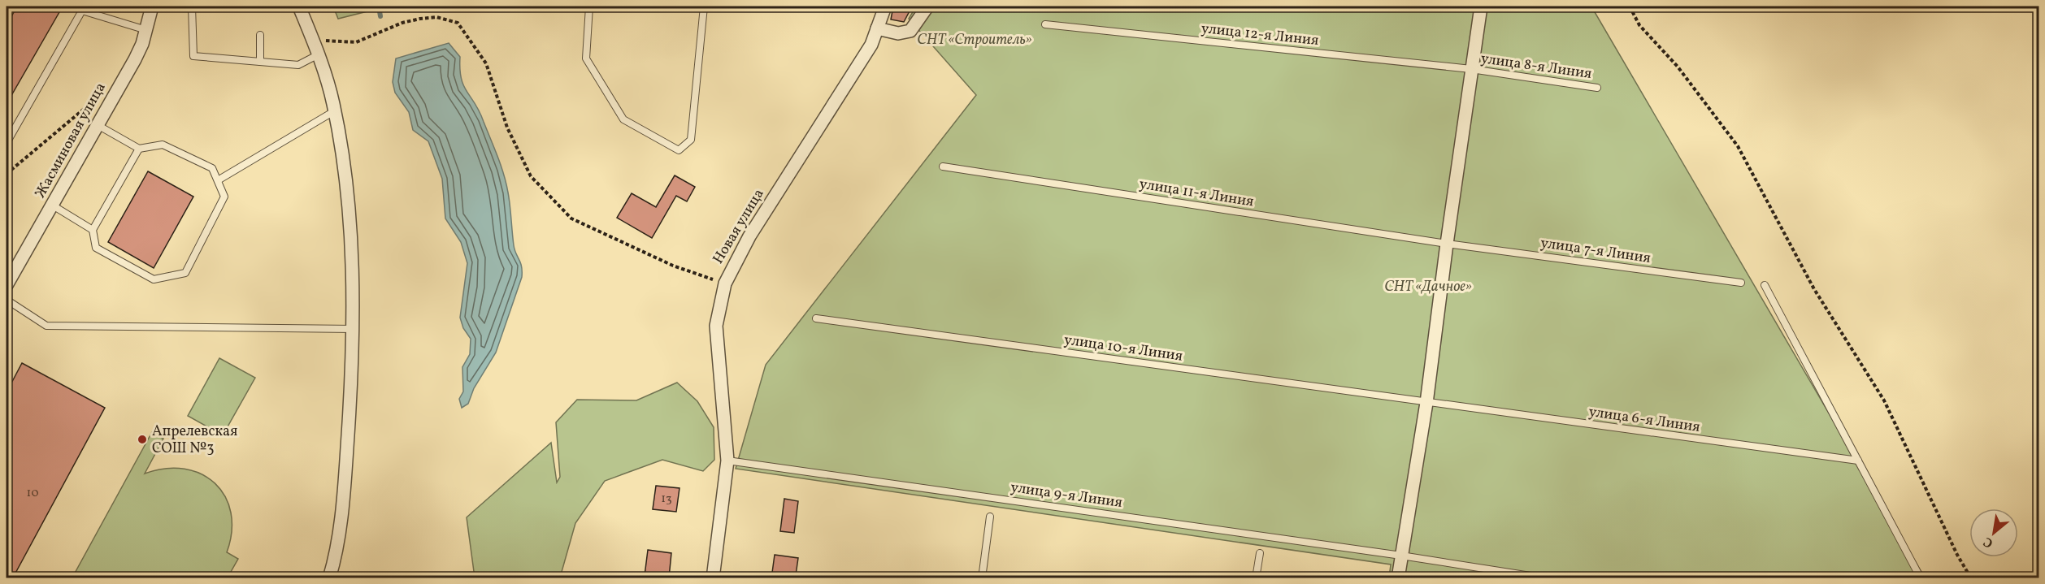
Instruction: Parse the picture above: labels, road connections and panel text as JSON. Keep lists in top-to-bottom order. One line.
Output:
{"streets":{"street":["Жасминовая улица","Новая улица"],"lane":["улица 12-я Линия","улица 8-я Линия","улица 11-я Линия","улица 7-я Линия","улица 10-я Линия","улица 6-я Линия","улица 9-я Линия"]},"crossings":[["улица 12-я Линия","улица 8-я Линия"],["улица 11-я Линия","улица 7-я Линия"],["Новая улица","улица 9-я Линия"],["улица 10-я Линия","улица 6-я Линия"]],"parks":["СНТ «Строитель»","СНТ «Дачное»"],"places":["Апрелевская СОШ №3"],"house_numbers":["10","13"],"north":"bottom left"}
